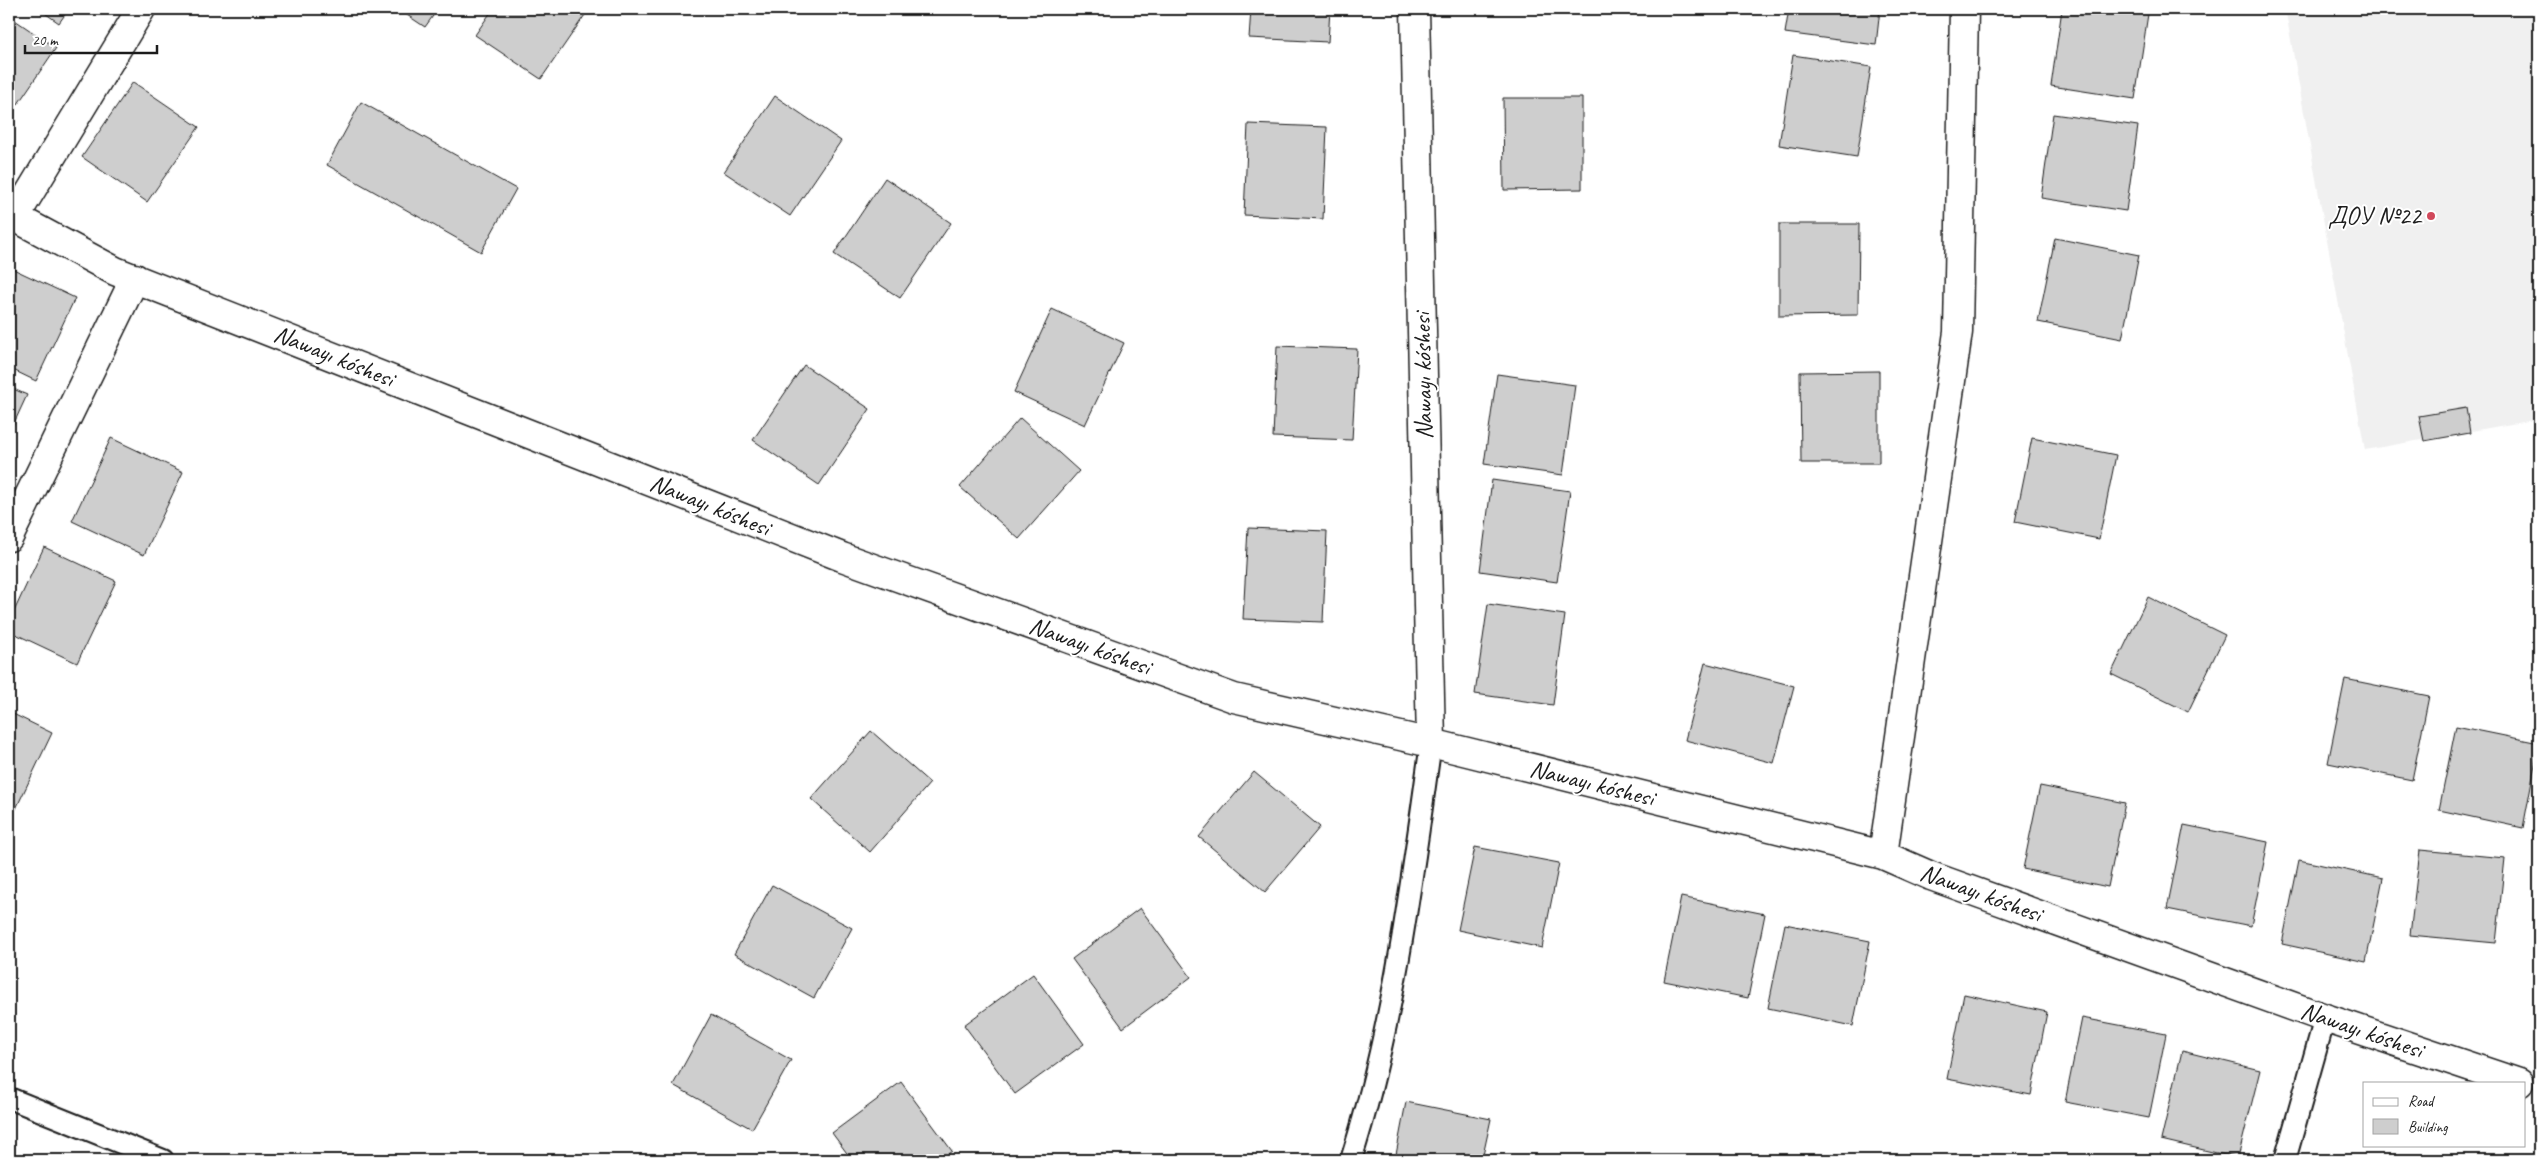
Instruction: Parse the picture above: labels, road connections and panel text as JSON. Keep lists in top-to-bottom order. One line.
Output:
{"streets":{"street":["Nawayı kóshesi"]},"places":["ДОУ №22"],"legend":["Road","Building"],"scale_bar":"20 m"}
